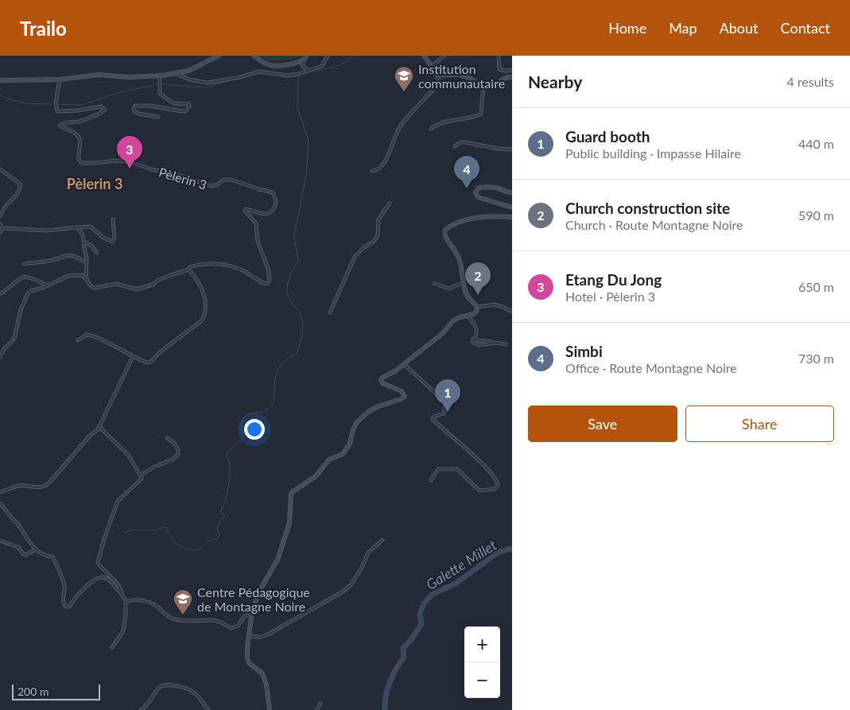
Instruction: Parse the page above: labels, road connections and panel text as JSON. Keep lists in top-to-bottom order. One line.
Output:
{"streets":{"street":["Pèlerin 3"]},"districts":["Pèlerin 3"],"water":["Galette Millet"],"places":{"school or university":["Institution communautaire","Centre Pédagogique de Montagne Noire"]},"scale_bar":"200 m","page":{"header":"Trailo","nav":["Home","Map","About","Contact"],"heading":["Nearby","4 results"],"list":[{"mark":"1","name":"Guard booth","note":"Public building · Impasse Hilaire","value":"440 m"},{"mark":"2","name":"Church construction site","note":"Church · Route Montagne Noire","value":"590 m"},{"mark":"3","name":"Etang Du Jong","note":"Hotel · Pèlerin 3","value":"650 m"},{"mark":"4","name":"Simbi","note":"Office · Route Montagne Noire","value":"730 m"}],"pins":["3","4","2","1"],"buttons":["Save","Share"],"map_buttons":["+","−"],"scale":"200 m"}}
